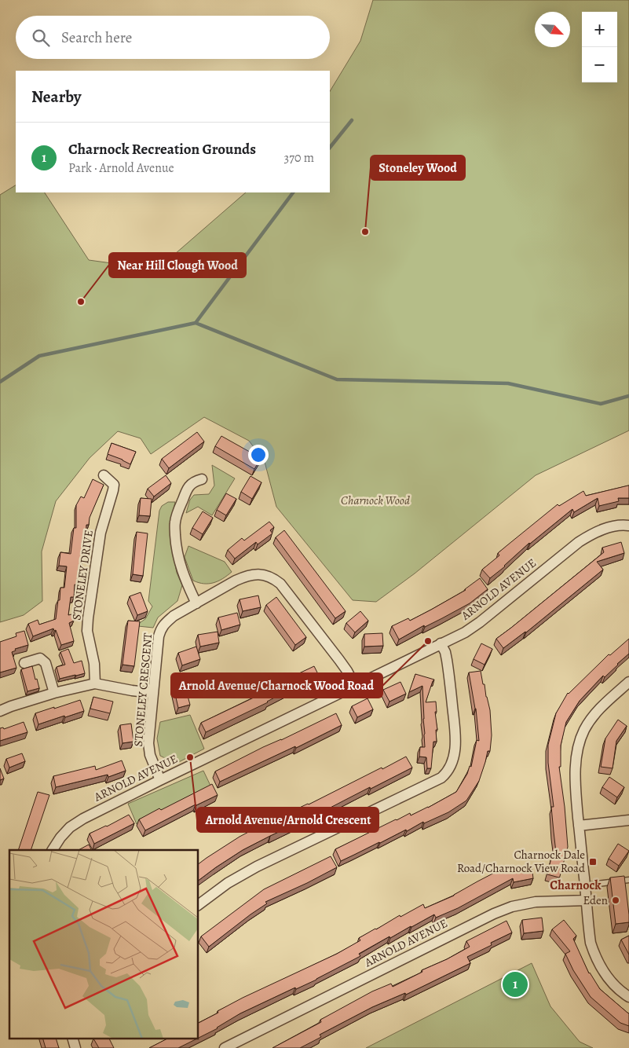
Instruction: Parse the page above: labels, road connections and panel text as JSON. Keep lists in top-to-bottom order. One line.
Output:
{"streets":{"street":["STONELEY DRIVE","ARNOLD AVENUE","STONELEY CRESCENT"]},"crossings":[["ARNOLD AVENUE","STONELEY CRESCENT"]],"districts":["Charnock"],"parks":["Charnock Wood"],"places":{"other":["Stoneley Wood","Near Hill Clough Wood","Arnold Avenue/Charnock Wood Road","Arnold Avenue/Arnold Crescent","Eden"],"transit":["Charnock Dale Road/Charnock View Road"]},"north":"bottom right","page":{"map_buttons":["+","−"],"search":"Search here","heading":"Nearby","list":[{"mark":"1","name":"Charnock Recreation Grounds","note":"Park · Arnold Avenue","value":"370 m"}],"pins":"1"}}
